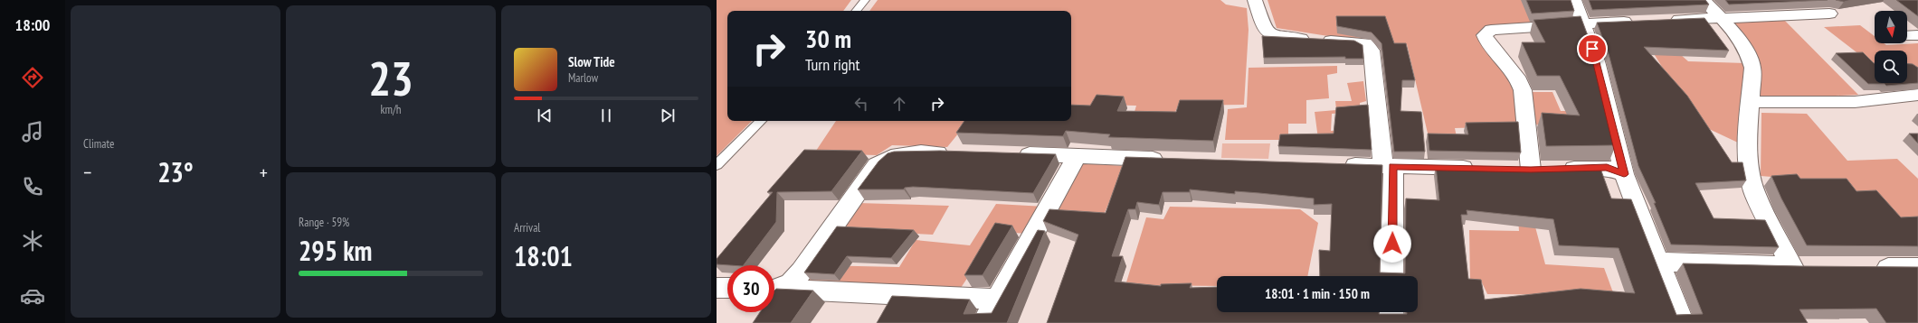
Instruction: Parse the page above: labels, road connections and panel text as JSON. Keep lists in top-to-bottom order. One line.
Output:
{"north":"bottom","page":{"tabs":"18:00","tile":["Climate",["23","km/h"],["Range · 59%","295 km"],["Arrival","18:01"]],"turn":["30 m","Turn right"],"song":["Slow Tide","Marlow"],"heat":["−","23°","+"],"limit":"30","trip":"18:01 · 1 min · 150 m"}}
